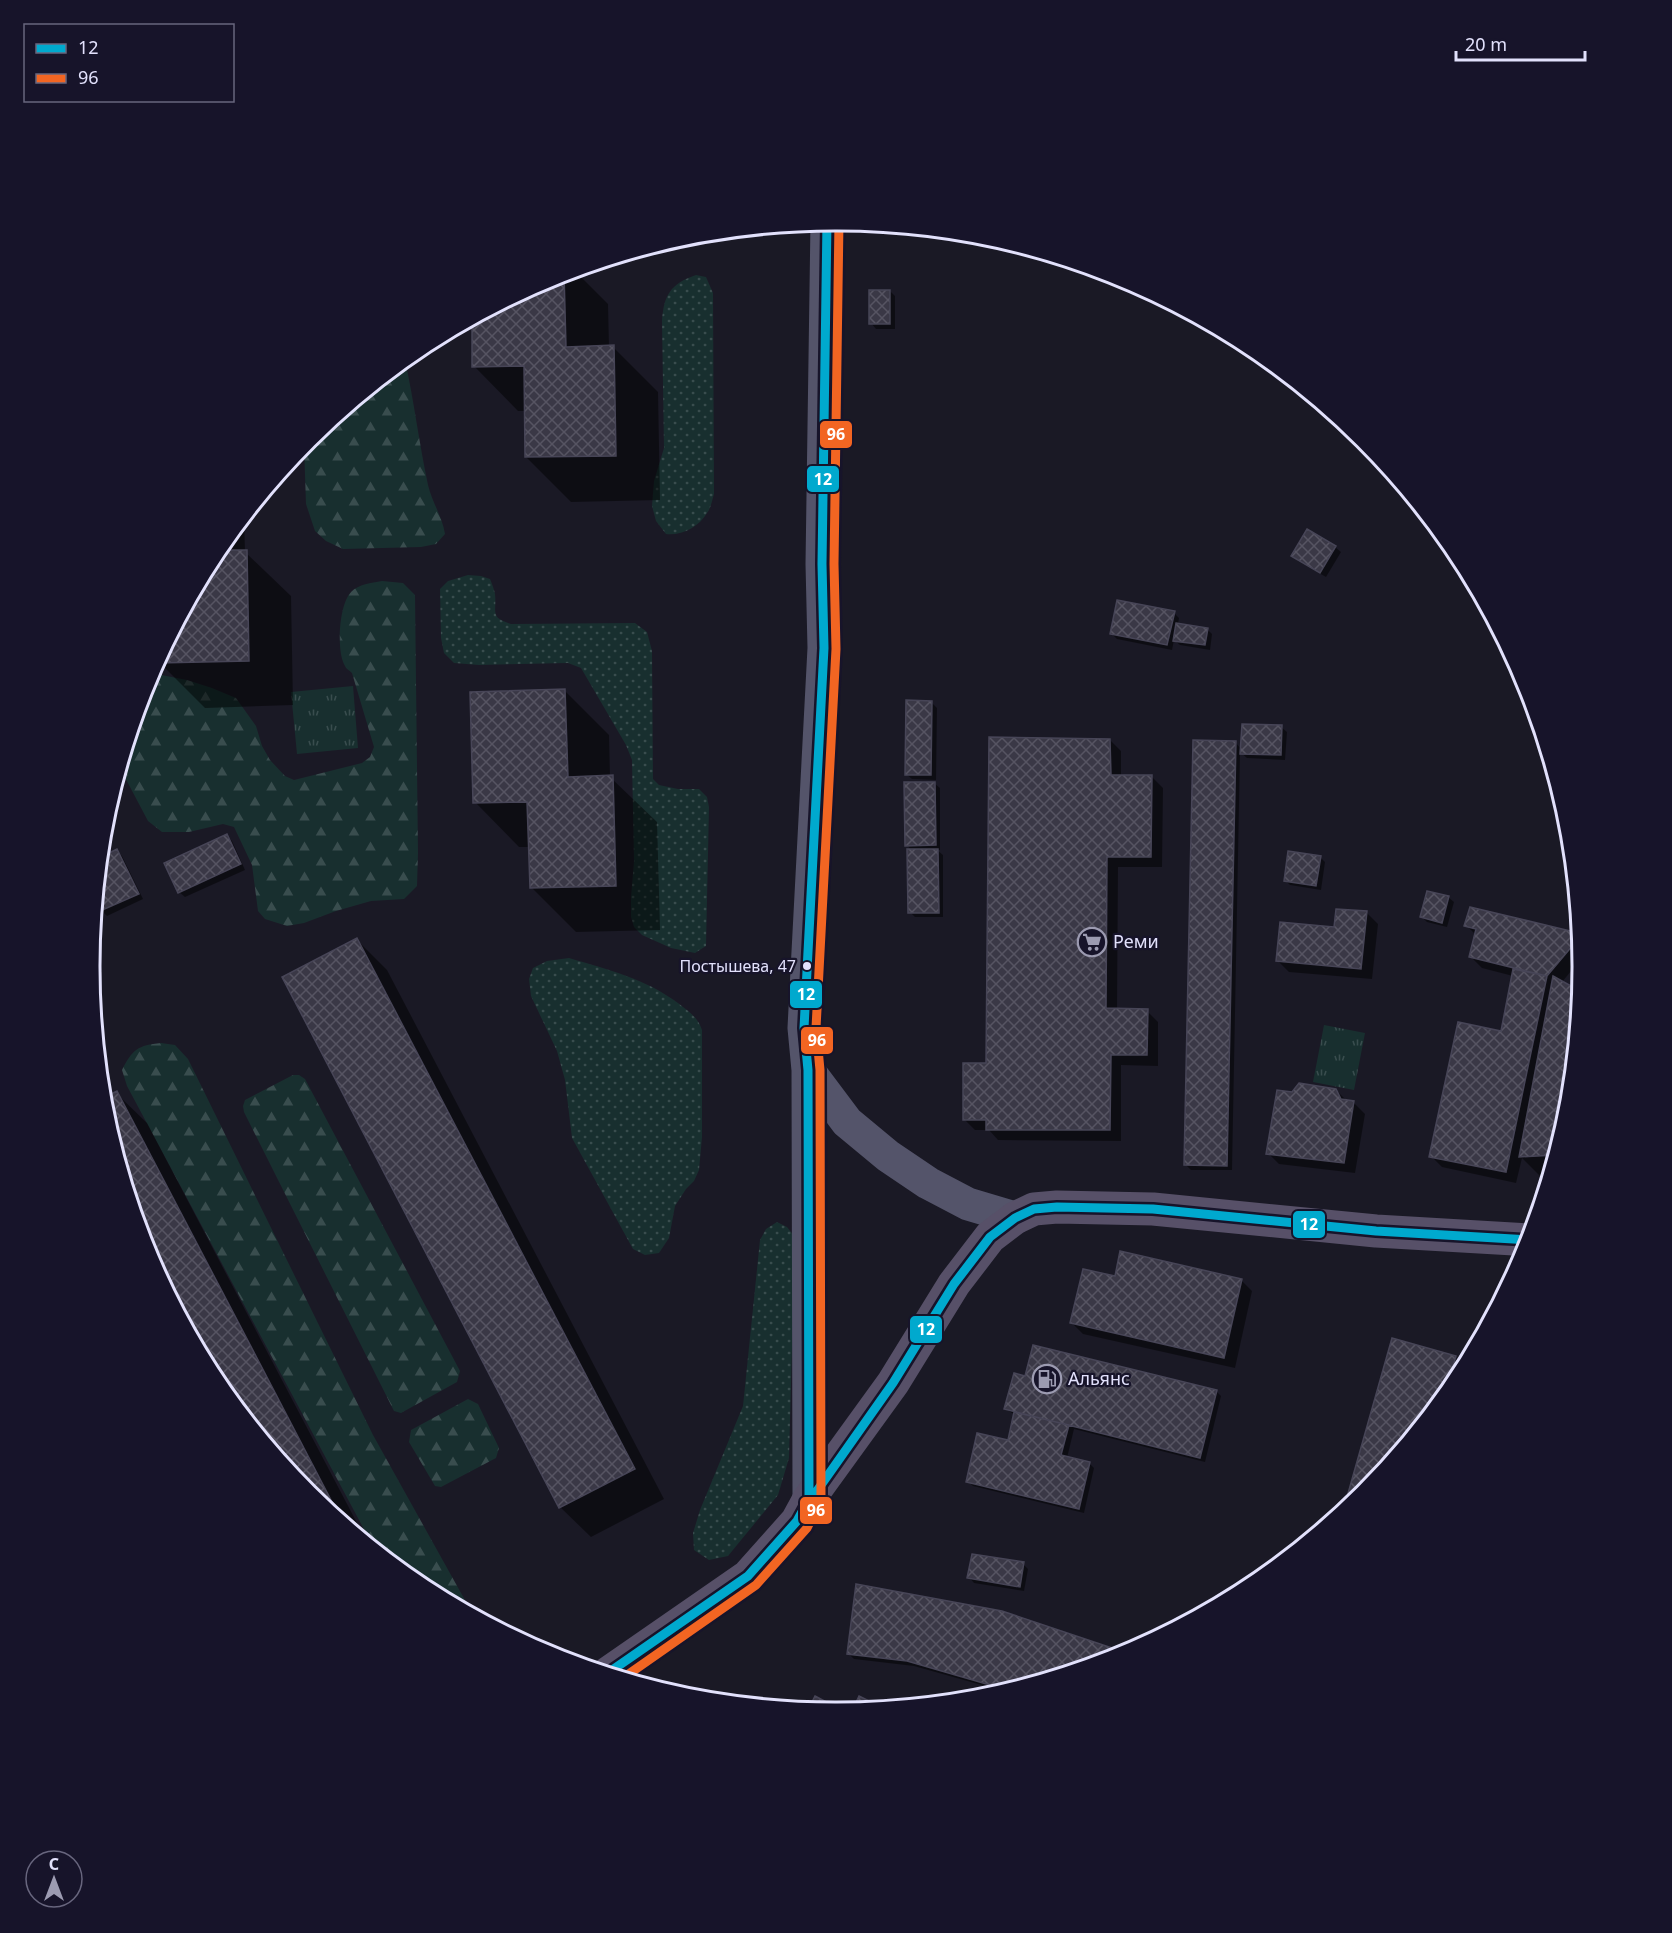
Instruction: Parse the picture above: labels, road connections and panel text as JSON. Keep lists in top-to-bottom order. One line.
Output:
{"places":{"supermarket":["Реми"],"other":["Постышева, 47"],"fuel station":["Альянс"]},"lines":["transit line 96","transit line 12"],"legend":["12","96"],"scale_bar":"20 m","north":"top"}
